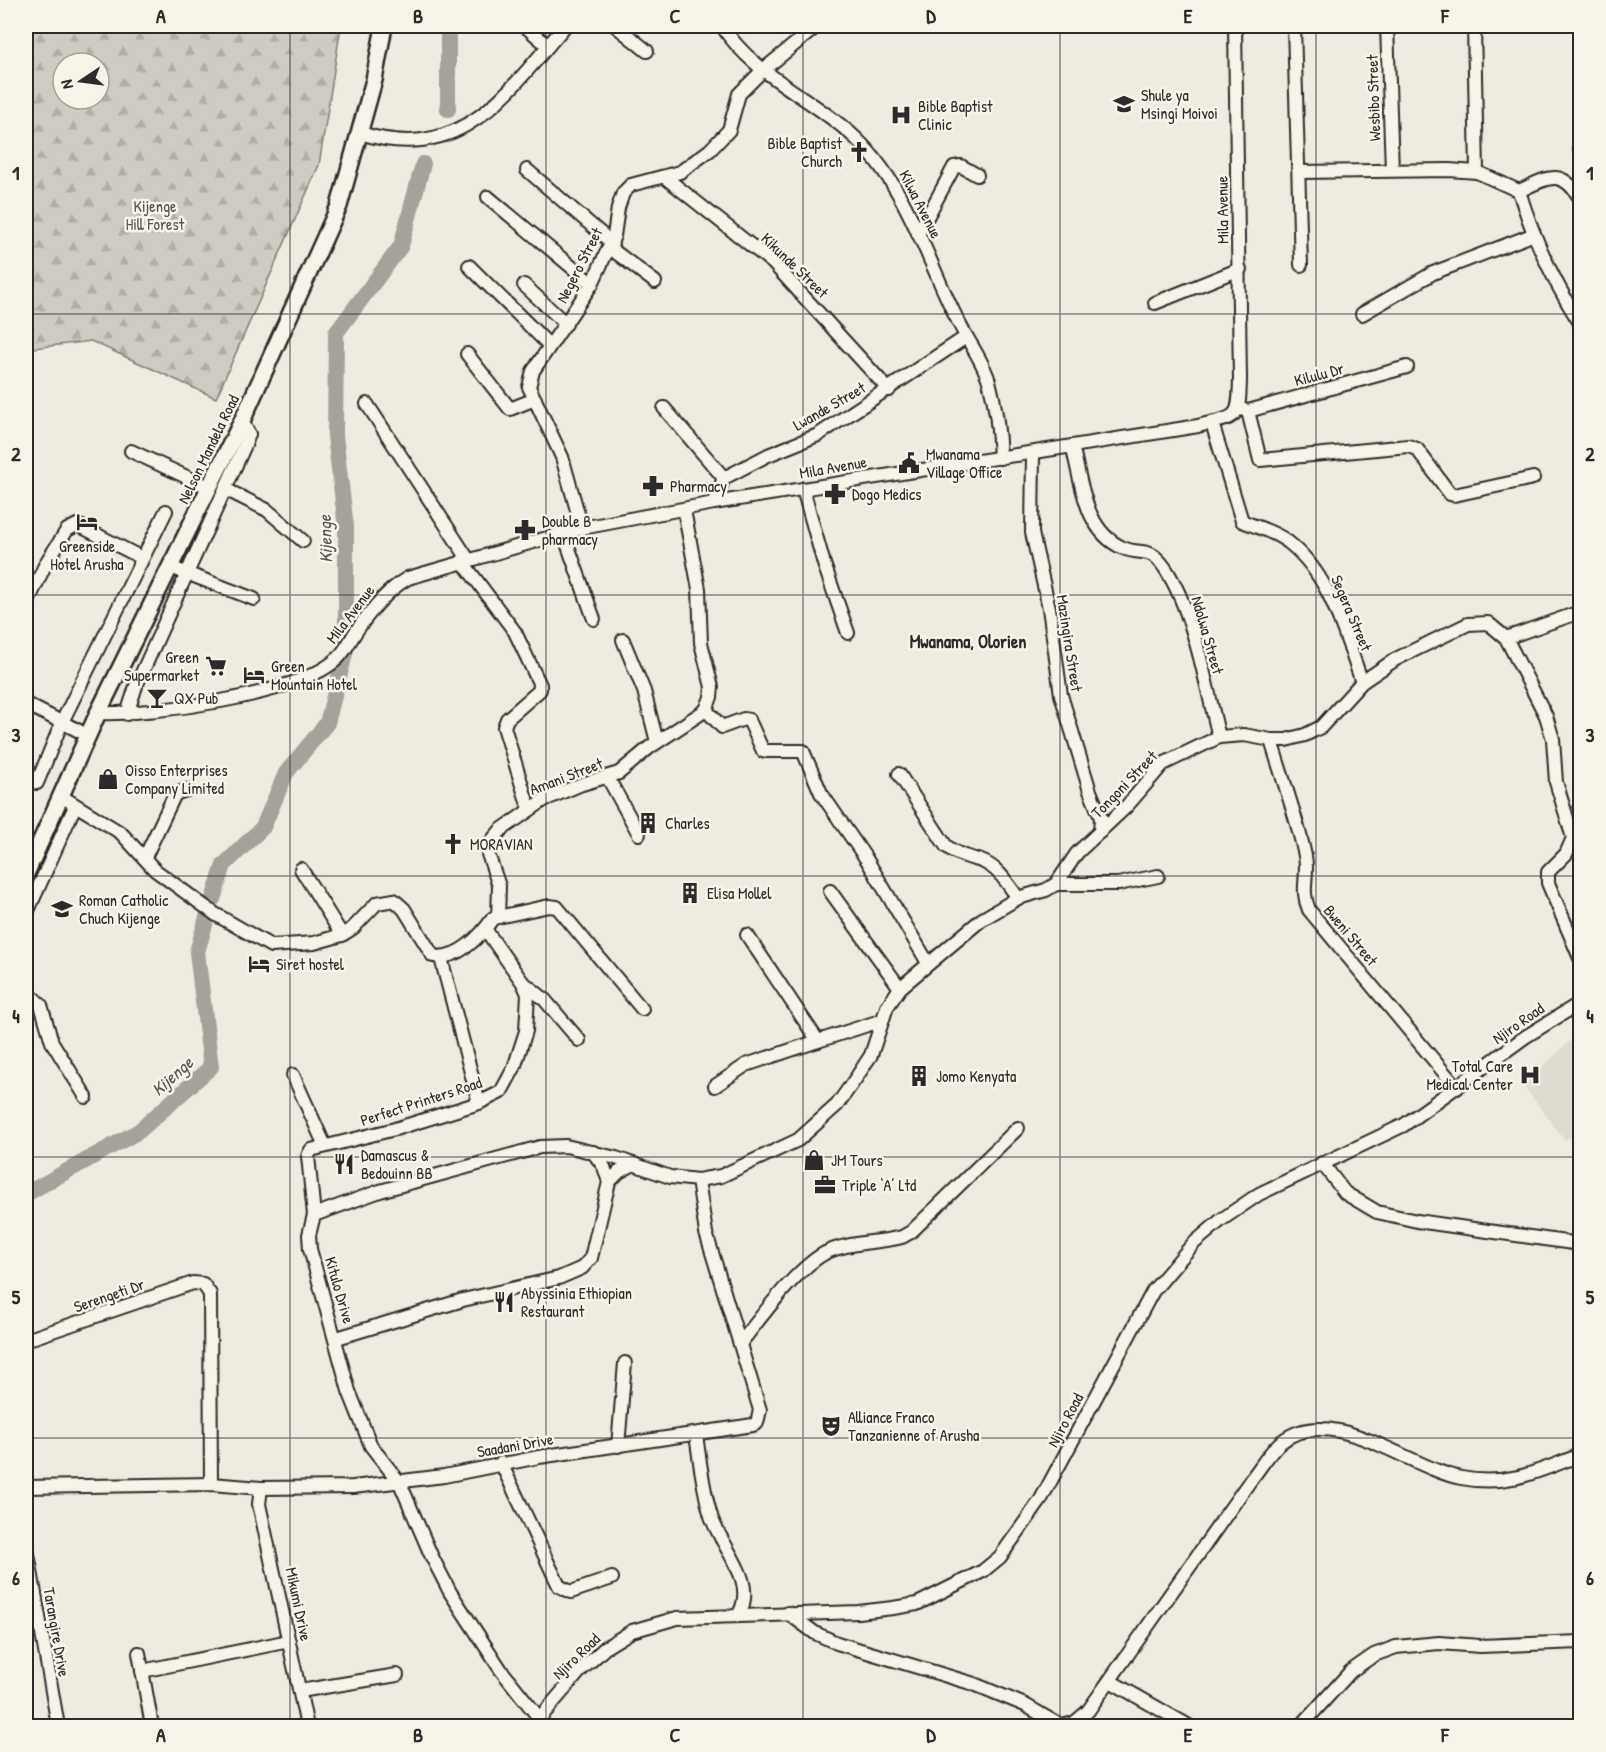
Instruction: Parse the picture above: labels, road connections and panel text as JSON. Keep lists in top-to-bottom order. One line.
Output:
{"streets":{"main road":["Nelson Mandela Road"],"street":["Wesbibo Street","Kilwa Avenue","Mila Avenue","Negero Street","Kikunde Street","Kilulu Dr","Lwande Street","Segera Street","Ndolwa Street","Mazingira Street","Amani Street","Tongoni Street","Bweni Street","Njiro Road","Perfect Printers Road","Kitulo Drive","Serengeti Dr","Saadani Drive","Mikumi Drive","Tarangire Drive"]},"crossings":[["Kilwa Avenue","Mila Avenue"],["Kilwa Avenue","Negero Street"],["Kilwa Avenue","Lwande Street"],["Mila Avenue","Negero Street"],["Mila Avenue","Kilulu Dr"],["Mila Avenue","Nelson Mandela Road"],["Mila Avenue","Segera Street"],["Mila Avenue","Ndolwa Street"],["Mila Avenue","Mazingira Street"],["Negero Street","Kikunde Street"],["Kikunde Street","Lwande Street"],["Segera Street","Tongoni Street"],["Ndolwa Street","Tongoni Street"],["Mazingira Street","Tongoni Street"],["Tongoni Street","Bweni Street"],["Bweni Street","Njiro Road"],["Njiro Road","Kitulo Drive"],["Kitulo Drive","Saadani Drive"],["Serengeti Dr","Saadani Drive"],["Saadani Drive","Mikumi Drive"]],"districts":["Mwanama, Olorien"],"water":["Kijenge"],"parks":["Kijenge Hill Forest"],"places":{"school or university":["Shule ya Msingi Moivoi","Roman Catholic Chuch Kijenge"],"hospital":["Bible Baptist Clinic","Total Care Medical Center"],"church":["Bible Baptist Church","MORAVIAN"],"public building":["Mwanama Village Office"],"pharmacy":["Pharmacy","Dogo Medics","Double B pharmacy"],"hotel":["Greenside Hotel Arusha","Green Mountain Hotel","Siret hostel"],"supermarket":["Green Supermarket"],"bar":["QX Pub"],"shop":["Oisso Enterprises Company Limited","JM Tours"],"building":["Charles","Elisa Mollel","Jomo Kenyata"],"restaurant":["Damascus & Bedouinn BB","Abyssinia Ethiopian Restaurant"],"office":["Triple ‘A’ Ltd"],"theatre":["Alliance Franco Tanzanienne of Arusha"]},"north":"left","grid":{"columns":["A","B","C","D","E","F"],"rows":["1","2","3","4","5","6"]}}
